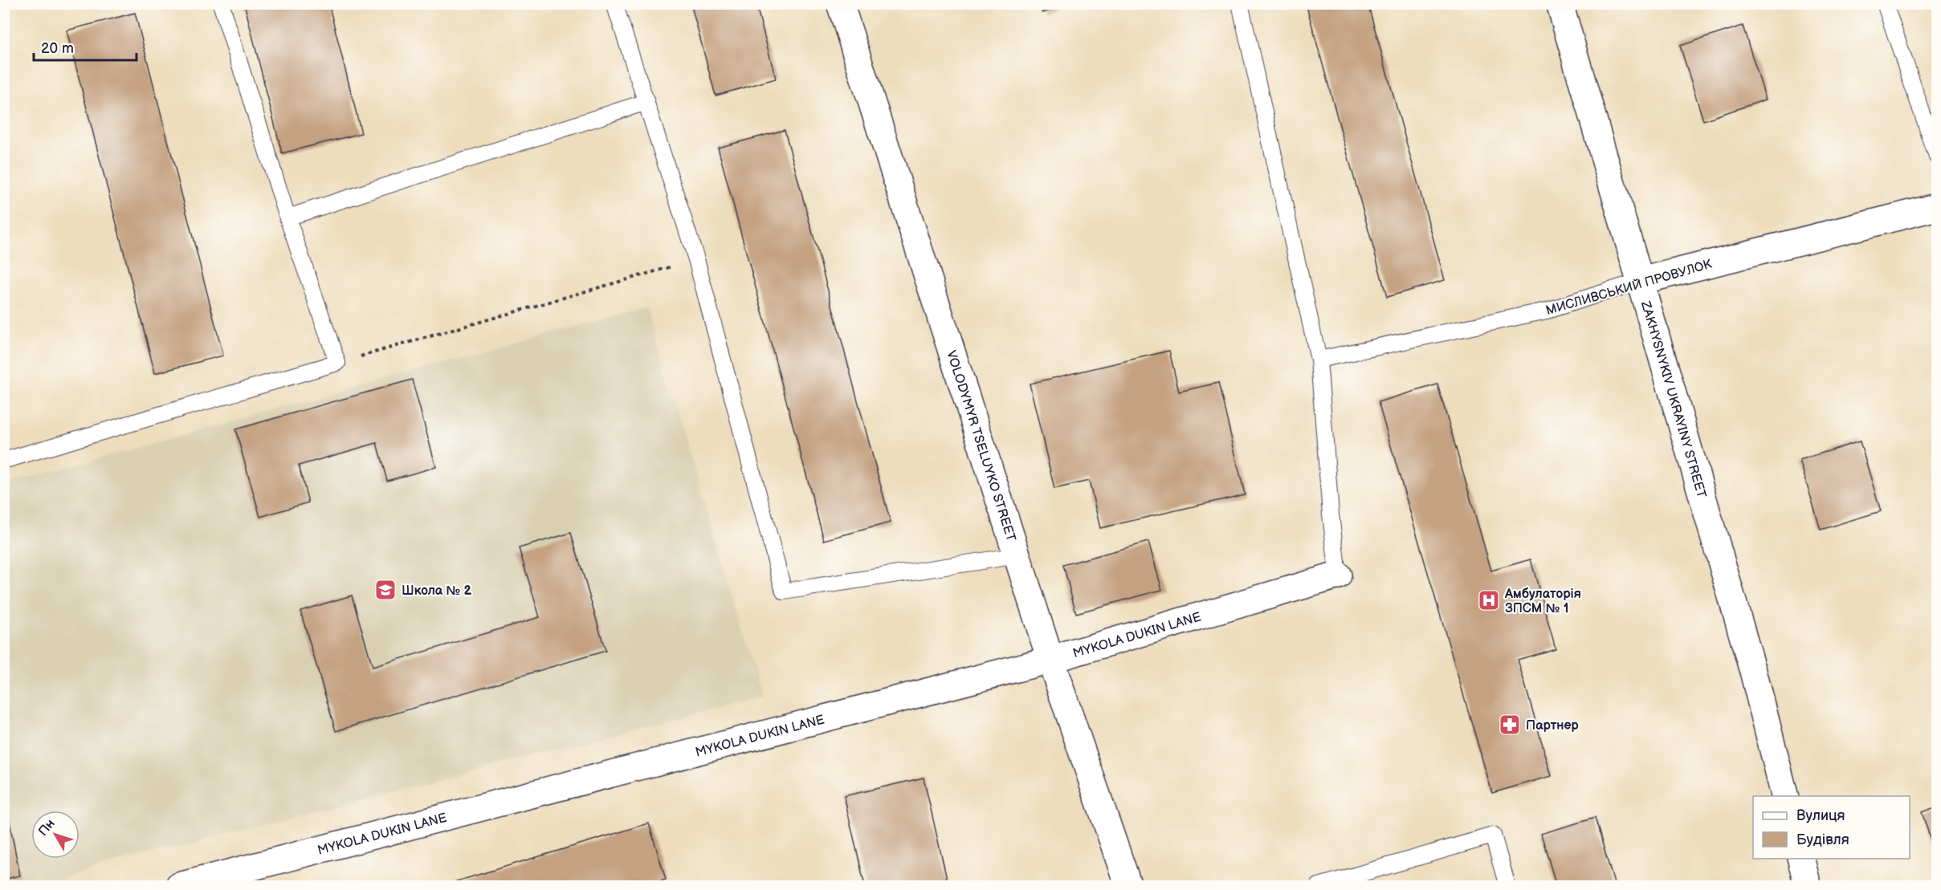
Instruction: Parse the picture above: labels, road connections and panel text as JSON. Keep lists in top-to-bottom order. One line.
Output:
{"streets":{"street":["МИСЛИВСЬКИЙ ПРОВУЛОК","ZAKHYSNYKIV UKRAYINY STREET","VOLODYMYR TSELUYKO STREET","MYKOLA DUKIN LANE"]},"crossings":[["МИСЛИВСЬКИЙ ПРОВУЛОК","ZAKHYSNYKIV UKRAYINY STREET"],["VOLODYMYR TSELUYKO STREET","MYKOLA DUKIN LANE"]],"places":{"school or university":["Школа № 2"],"hospital":["Амбулаторія ЗПСМ № 1"],"pharmacy":["Партнер"]},"legend":["Вулиця","Будівля"],"scale_bar":"20 m","north":"top left"}
